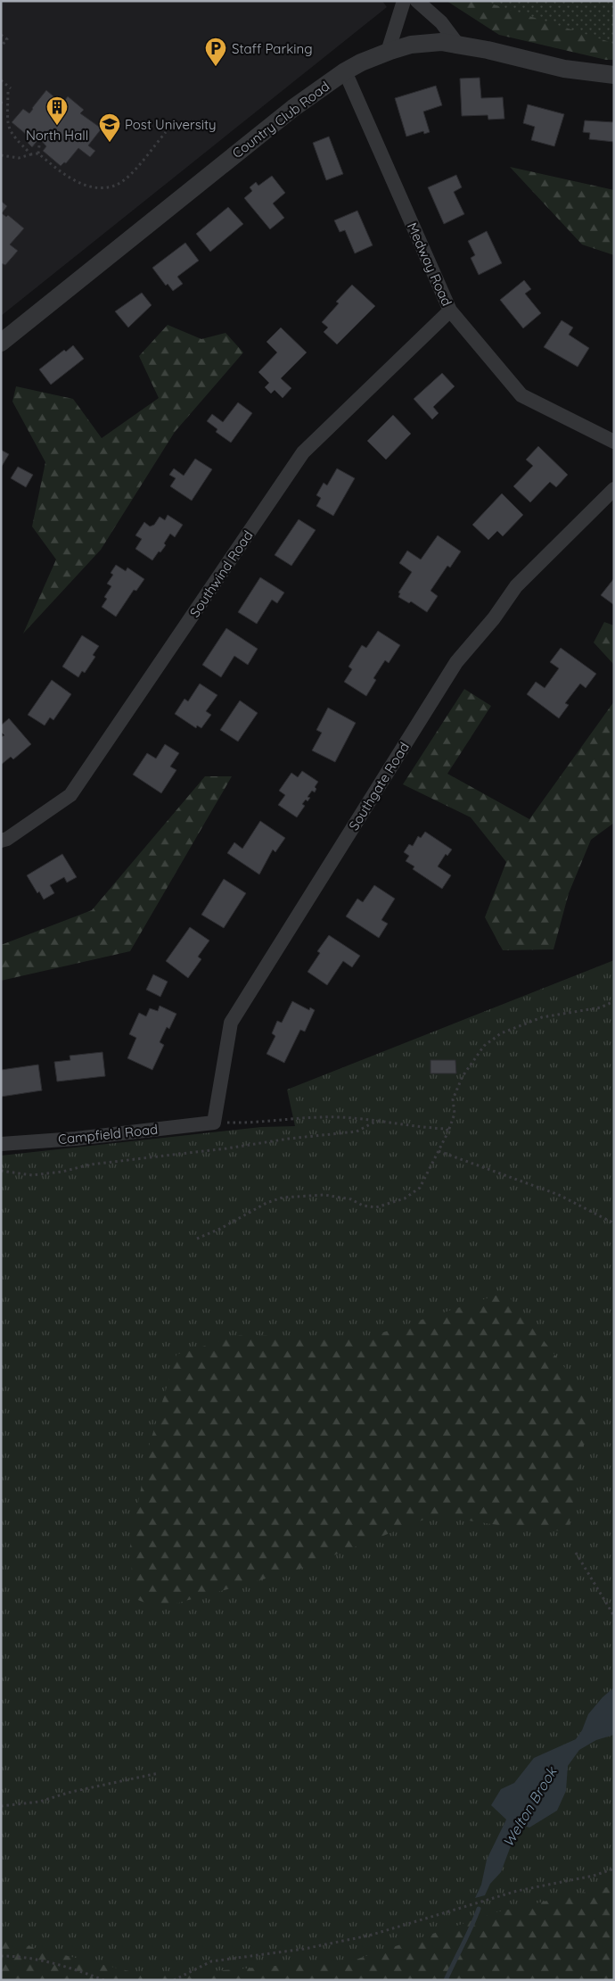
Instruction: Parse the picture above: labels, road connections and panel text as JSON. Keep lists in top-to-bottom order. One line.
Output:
{"streets":{"street":["Country Club Road","Medway Road","Southwind Road","Southgate Road","Campfield Road"]},"crossings":[["Country Club Road","Medway Road"],["Medway Road","Southwind Road"],["Southgate Road","Campfield Road"]],"water":["Welton Brook"],"places":{"parking":["Staff Parking"],"building":["North Hall"],"school or university":["Post University"]}}
